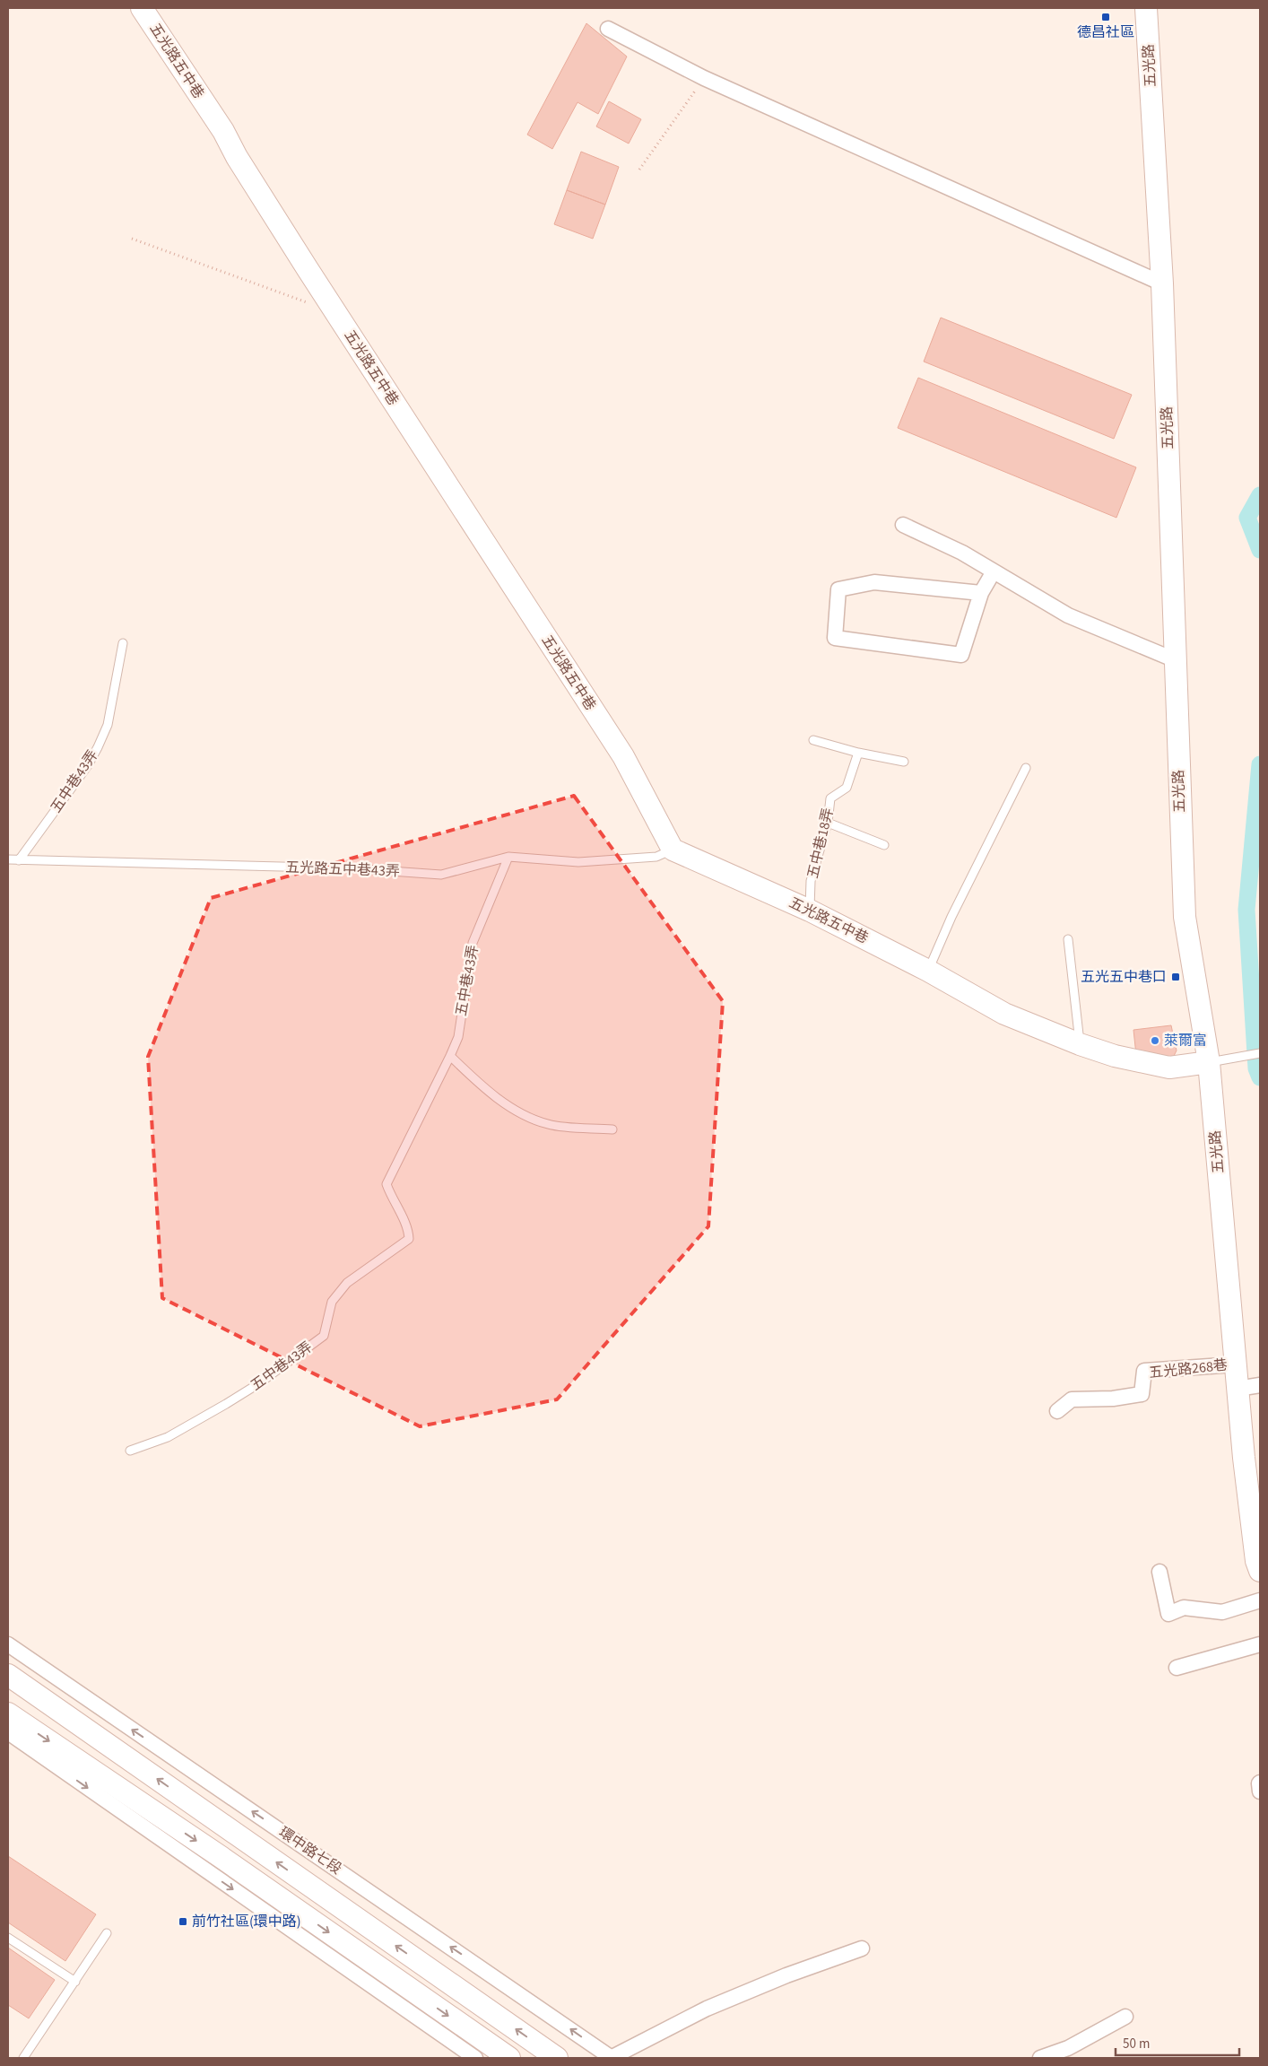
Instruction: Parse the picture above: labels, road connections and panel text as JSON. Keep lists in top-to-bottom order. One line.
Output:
{"streets":{"street":["五光路五中巷","五光路","五光路268巷","環中路七段"],"lane":["五中巷43弄","五中巷18弄","五光路五中巷43弄"]},"crossings":[["五光路五中巷","五光路"],["五光路五中巷","五中巷18弄"],["五光路五中巷","五光路五中巷43弄"],["五光路","五光路268巷"],["五中巷43弄","五光路五中巷43弄"]],"places":{"transit":["德昌社區","五光五中巷口","前竹社區(環中路)"],"other":["萊爾富"]},"scale_bar":"50 m"}
